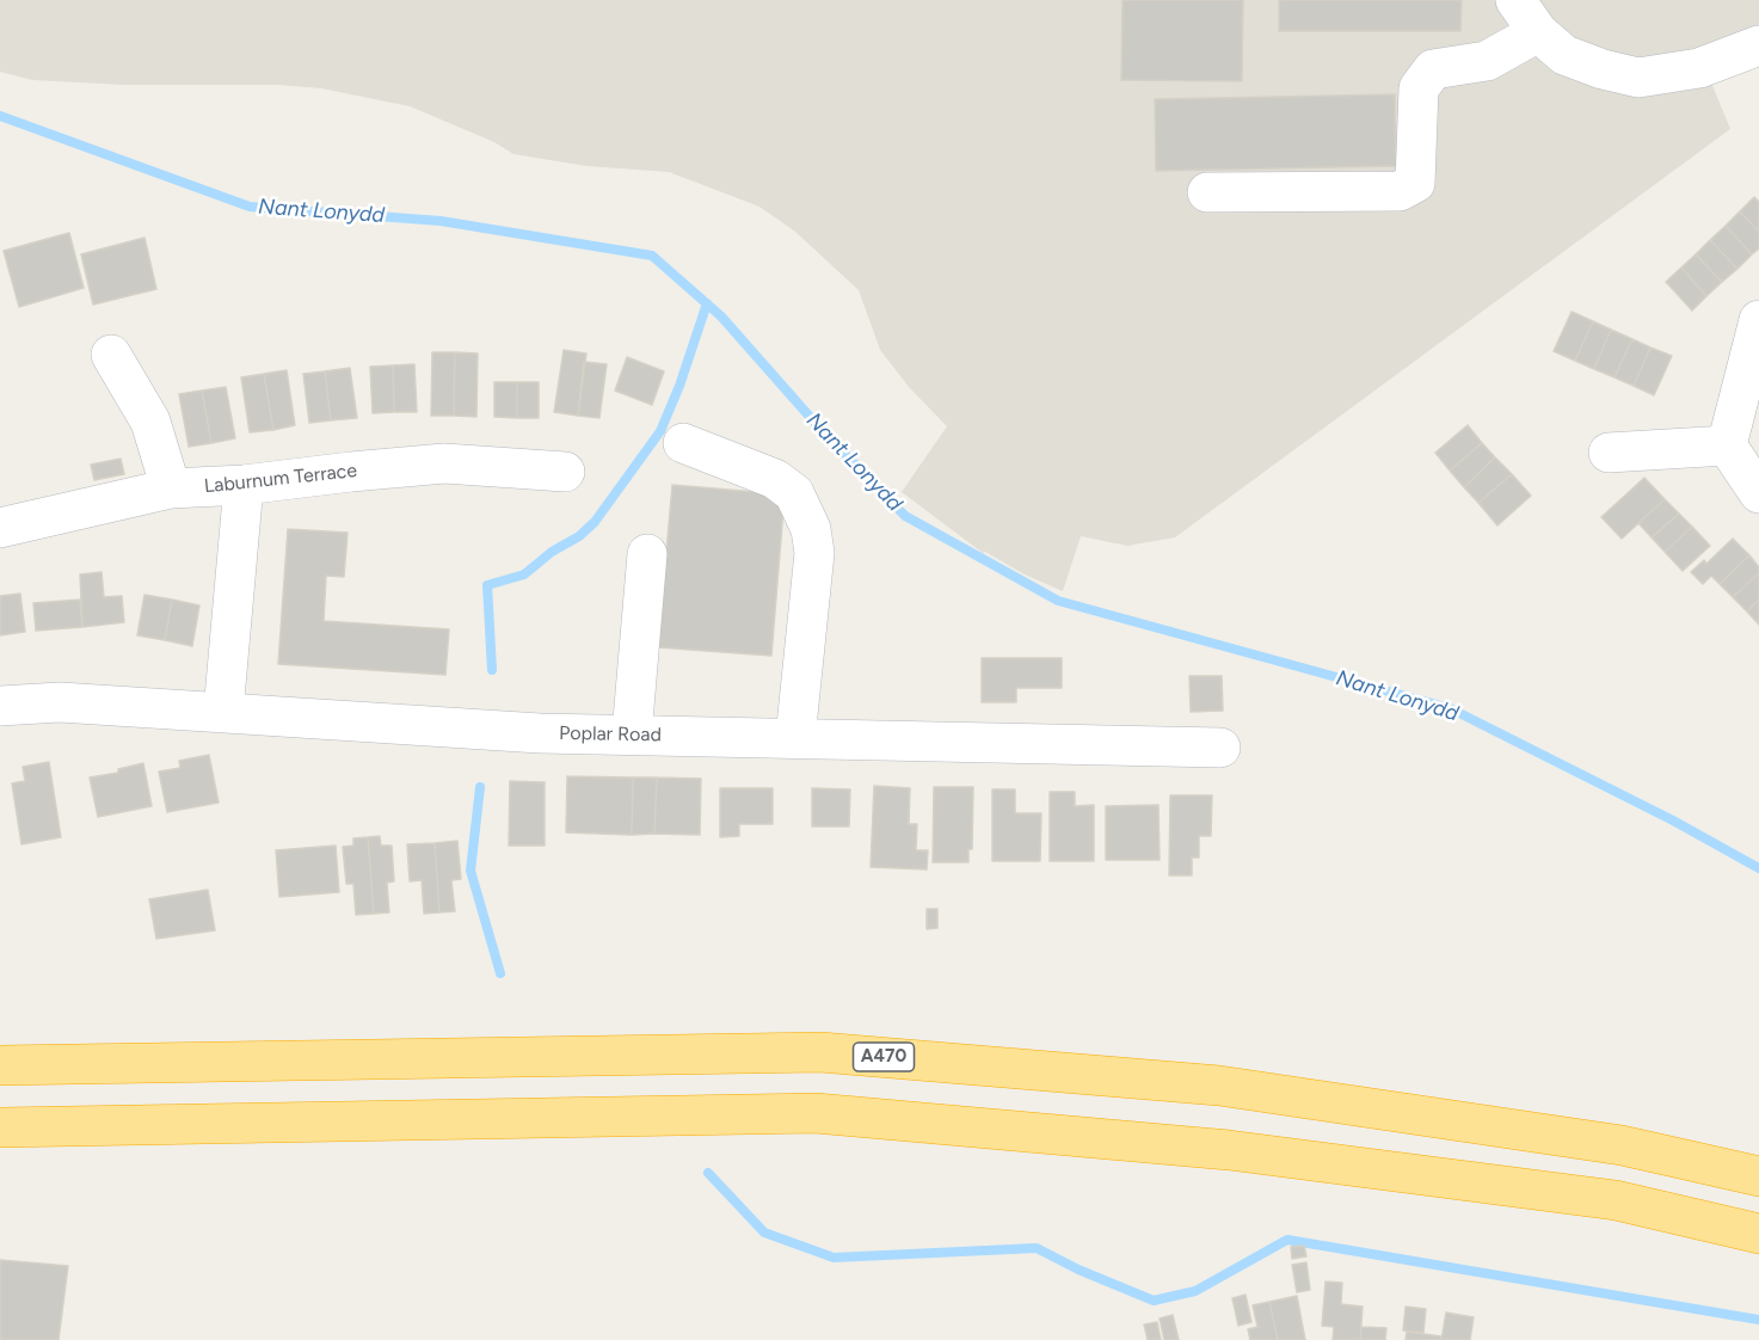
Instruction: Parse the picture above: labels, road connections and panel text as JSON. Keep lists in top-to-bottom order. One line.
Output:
{"streets":{"highway":["A470"],"street":["Laburnum Terrace","Poplar Road"]},"water":["Nant Lonydd"]}
